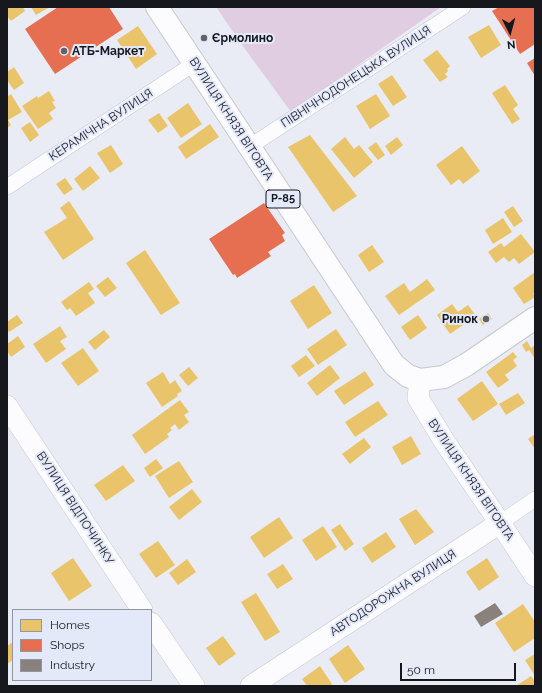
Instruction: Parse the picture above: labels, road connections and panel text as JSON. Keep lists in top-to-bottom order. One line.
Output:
{"streets":{"main road":["ВУЛИЦЯ КНЯЗЯ ВІТОВТА","Р-85"],"street":["ПІВНІЧНОДОНЕЦЬКА ВУЛИЦЯ","КЕРАМІЧНА ВУЛИЦЯ","ВУЛИЦЯ ВІДПОЧИНКУ","АВТОДОРОЖНА ВУЛИЦЯ"]},"crossings":[["ПІВНІЧНОДОНЕЦЬКА ВУЛИЦЯ","ВУЛИЦЯ КНЯЗЯ ВІТОВТА"],["ВУЛИЦЯ КНЯЗЯ ВІТОВТА","КЕРАМІЧНА ВУЛИЦЯ"],["ВУЛИЦЯ КНЯЗЯ ВІТОВТА","АВТОДОРОЖНА ВУЛИЦЯ"]],"places":["Єрмолино","АТБ-Маркет","Ринок"],"legend":["Homes","Shops","Industry"],"scale_bar":"50 m","north":"bottom"}
